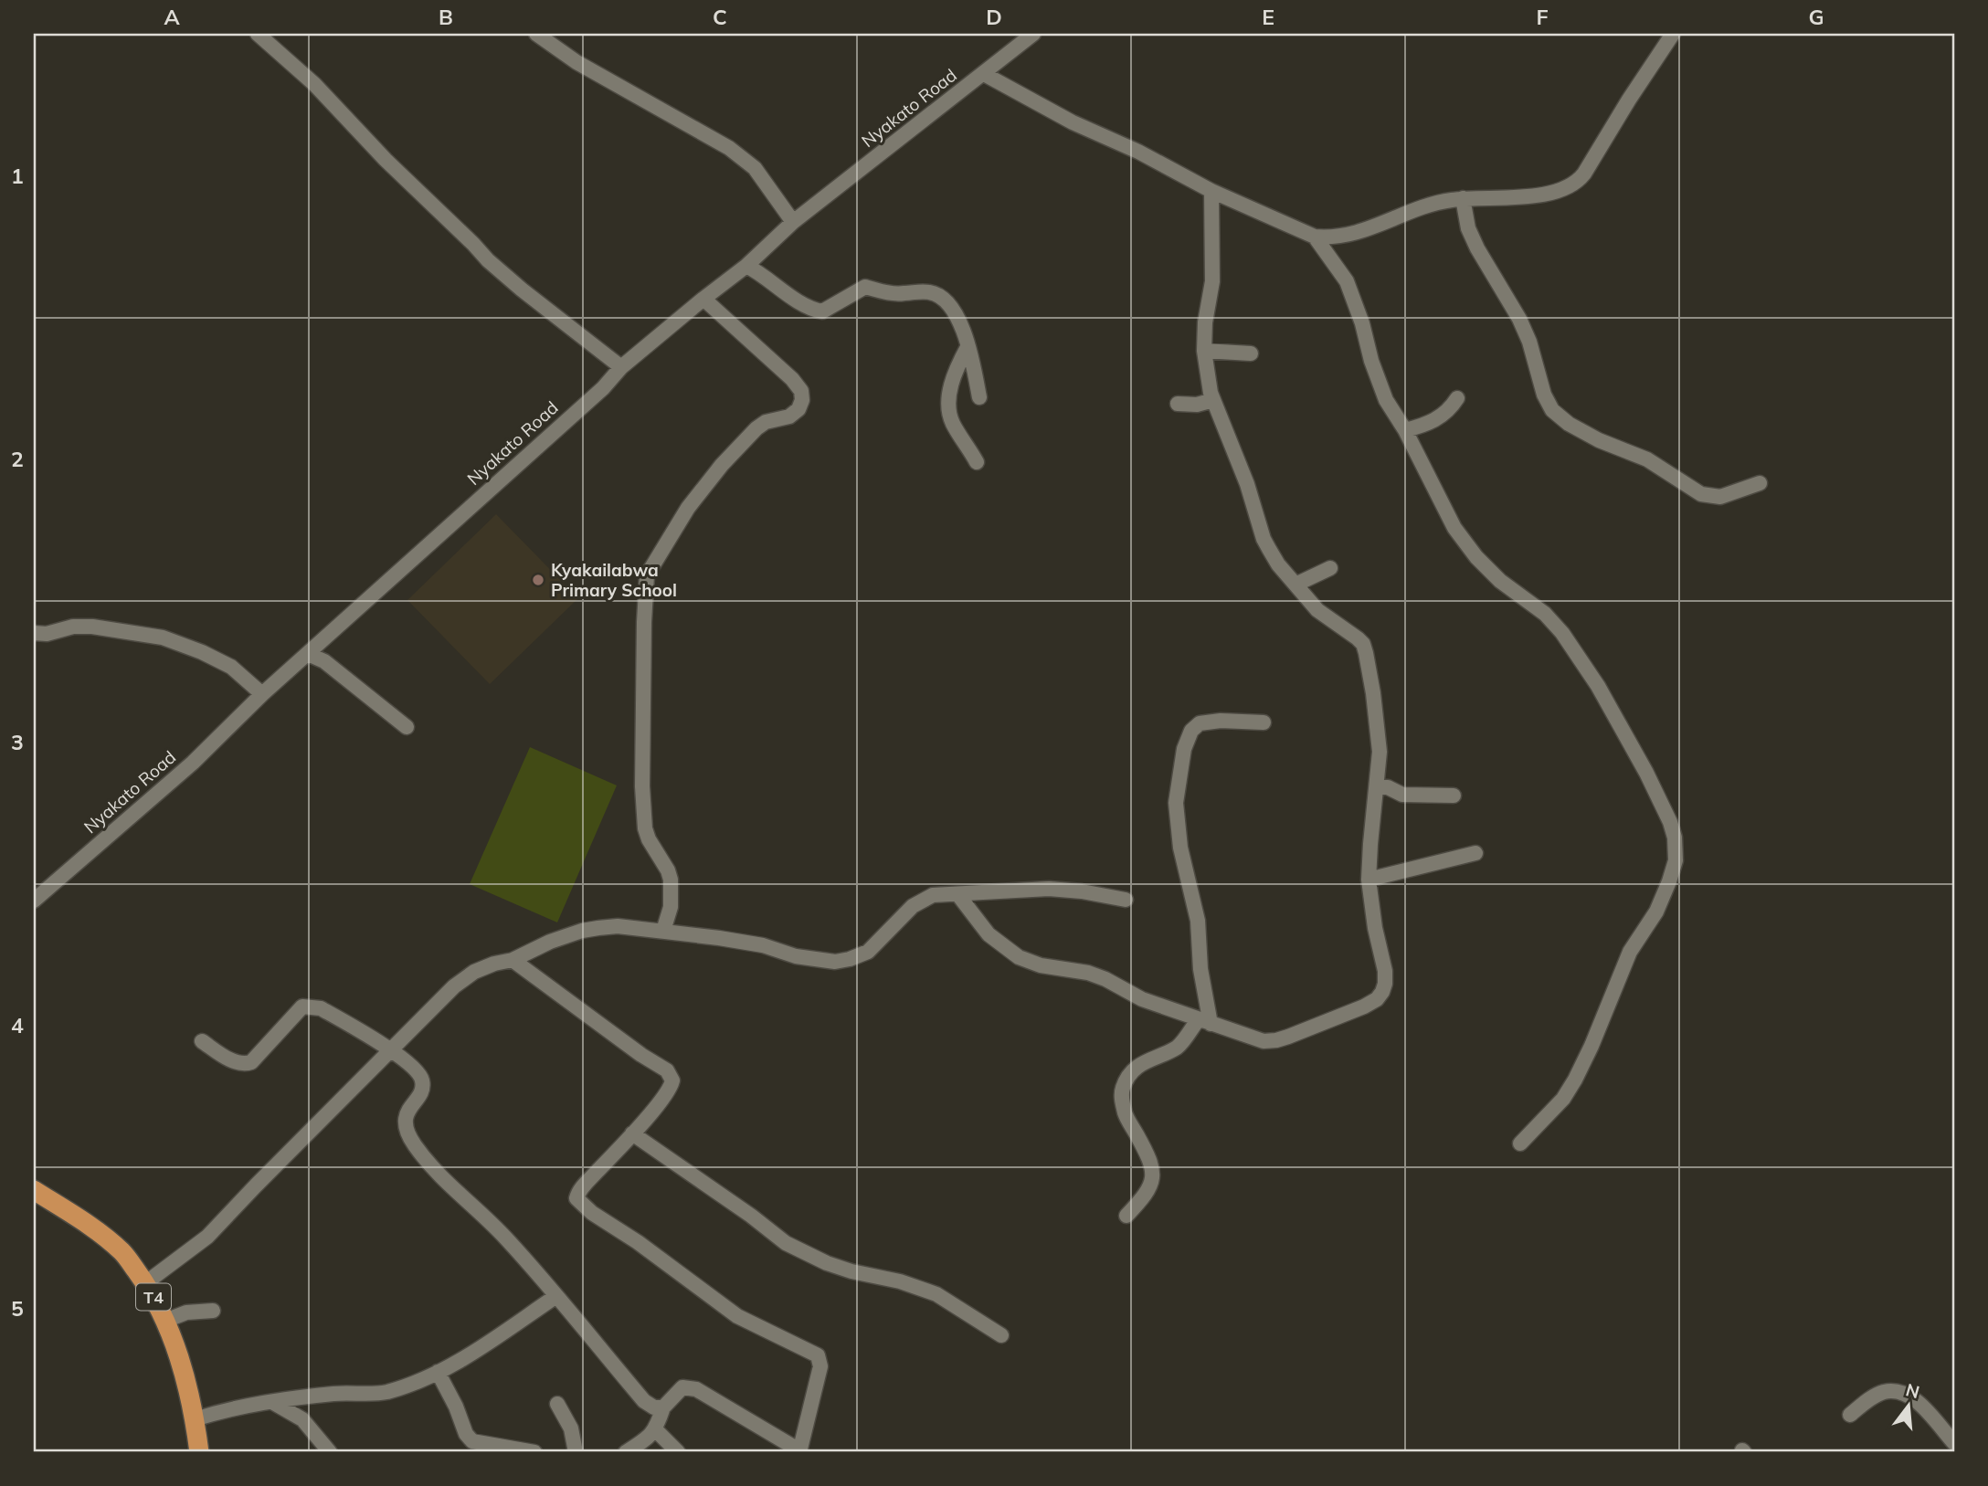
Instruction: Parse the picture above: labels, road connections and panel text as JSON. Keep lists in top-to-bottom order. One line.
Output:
{"streets":{"highway":["T4"],"street":["Nyakato Road"]},"places":["Kyakailabwa Primary School"],"north":"top","grid":{"columns":["A","B","C","D","E","F","G"],"rows":["1","2","3","4","5"]}}
